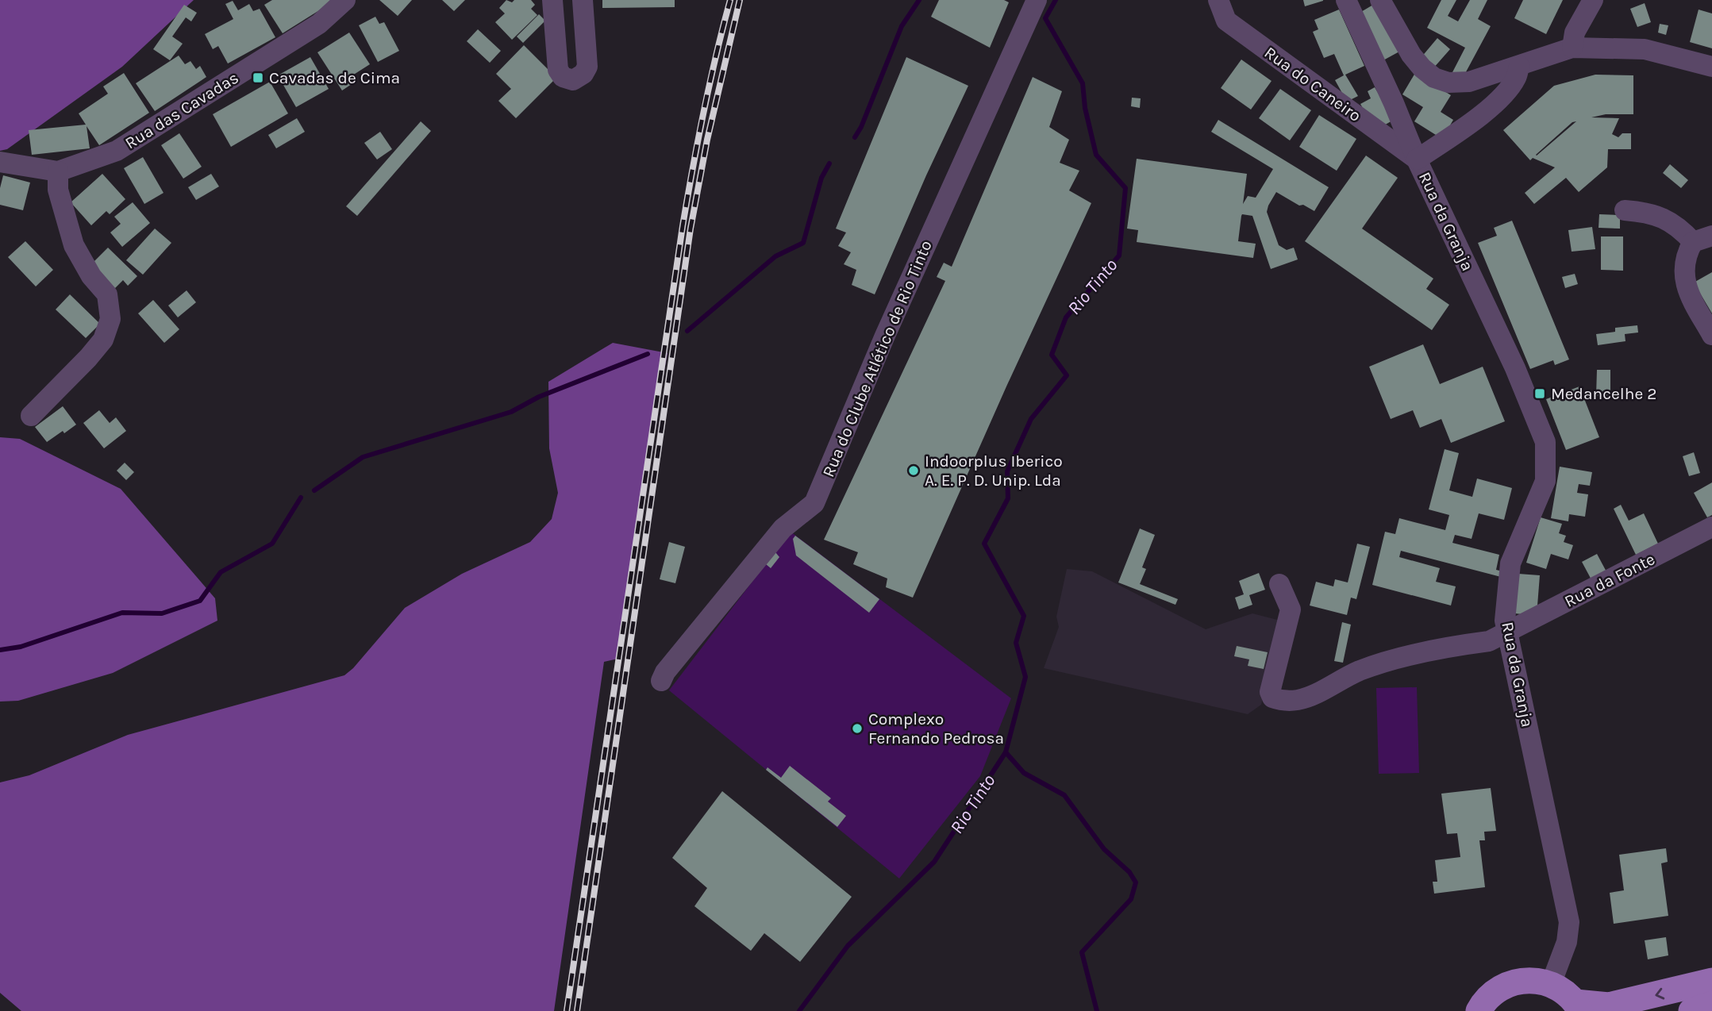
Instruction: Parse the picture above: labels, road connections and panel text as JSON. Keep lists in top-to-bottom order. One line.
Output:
{"streets":{"street":["Rua do Caneiro","Rua das Cavadas","Rua da Granja","Rua do Clube Atlético de Rio Tinto","Rua da Fonte"]},"crossings":[["Rua do Caneiro","Rua da Granja"],["Rua da Granja","Rua da Fonte"]],"water":["Rio Tinto"],"places":{"transit":["Cavadas de Cima","Medancelhe 2"],"other":["Indoorplus Iberico A. E. P. D. Unip. Lda","Complexo Fernando Pedrosa"]}}
